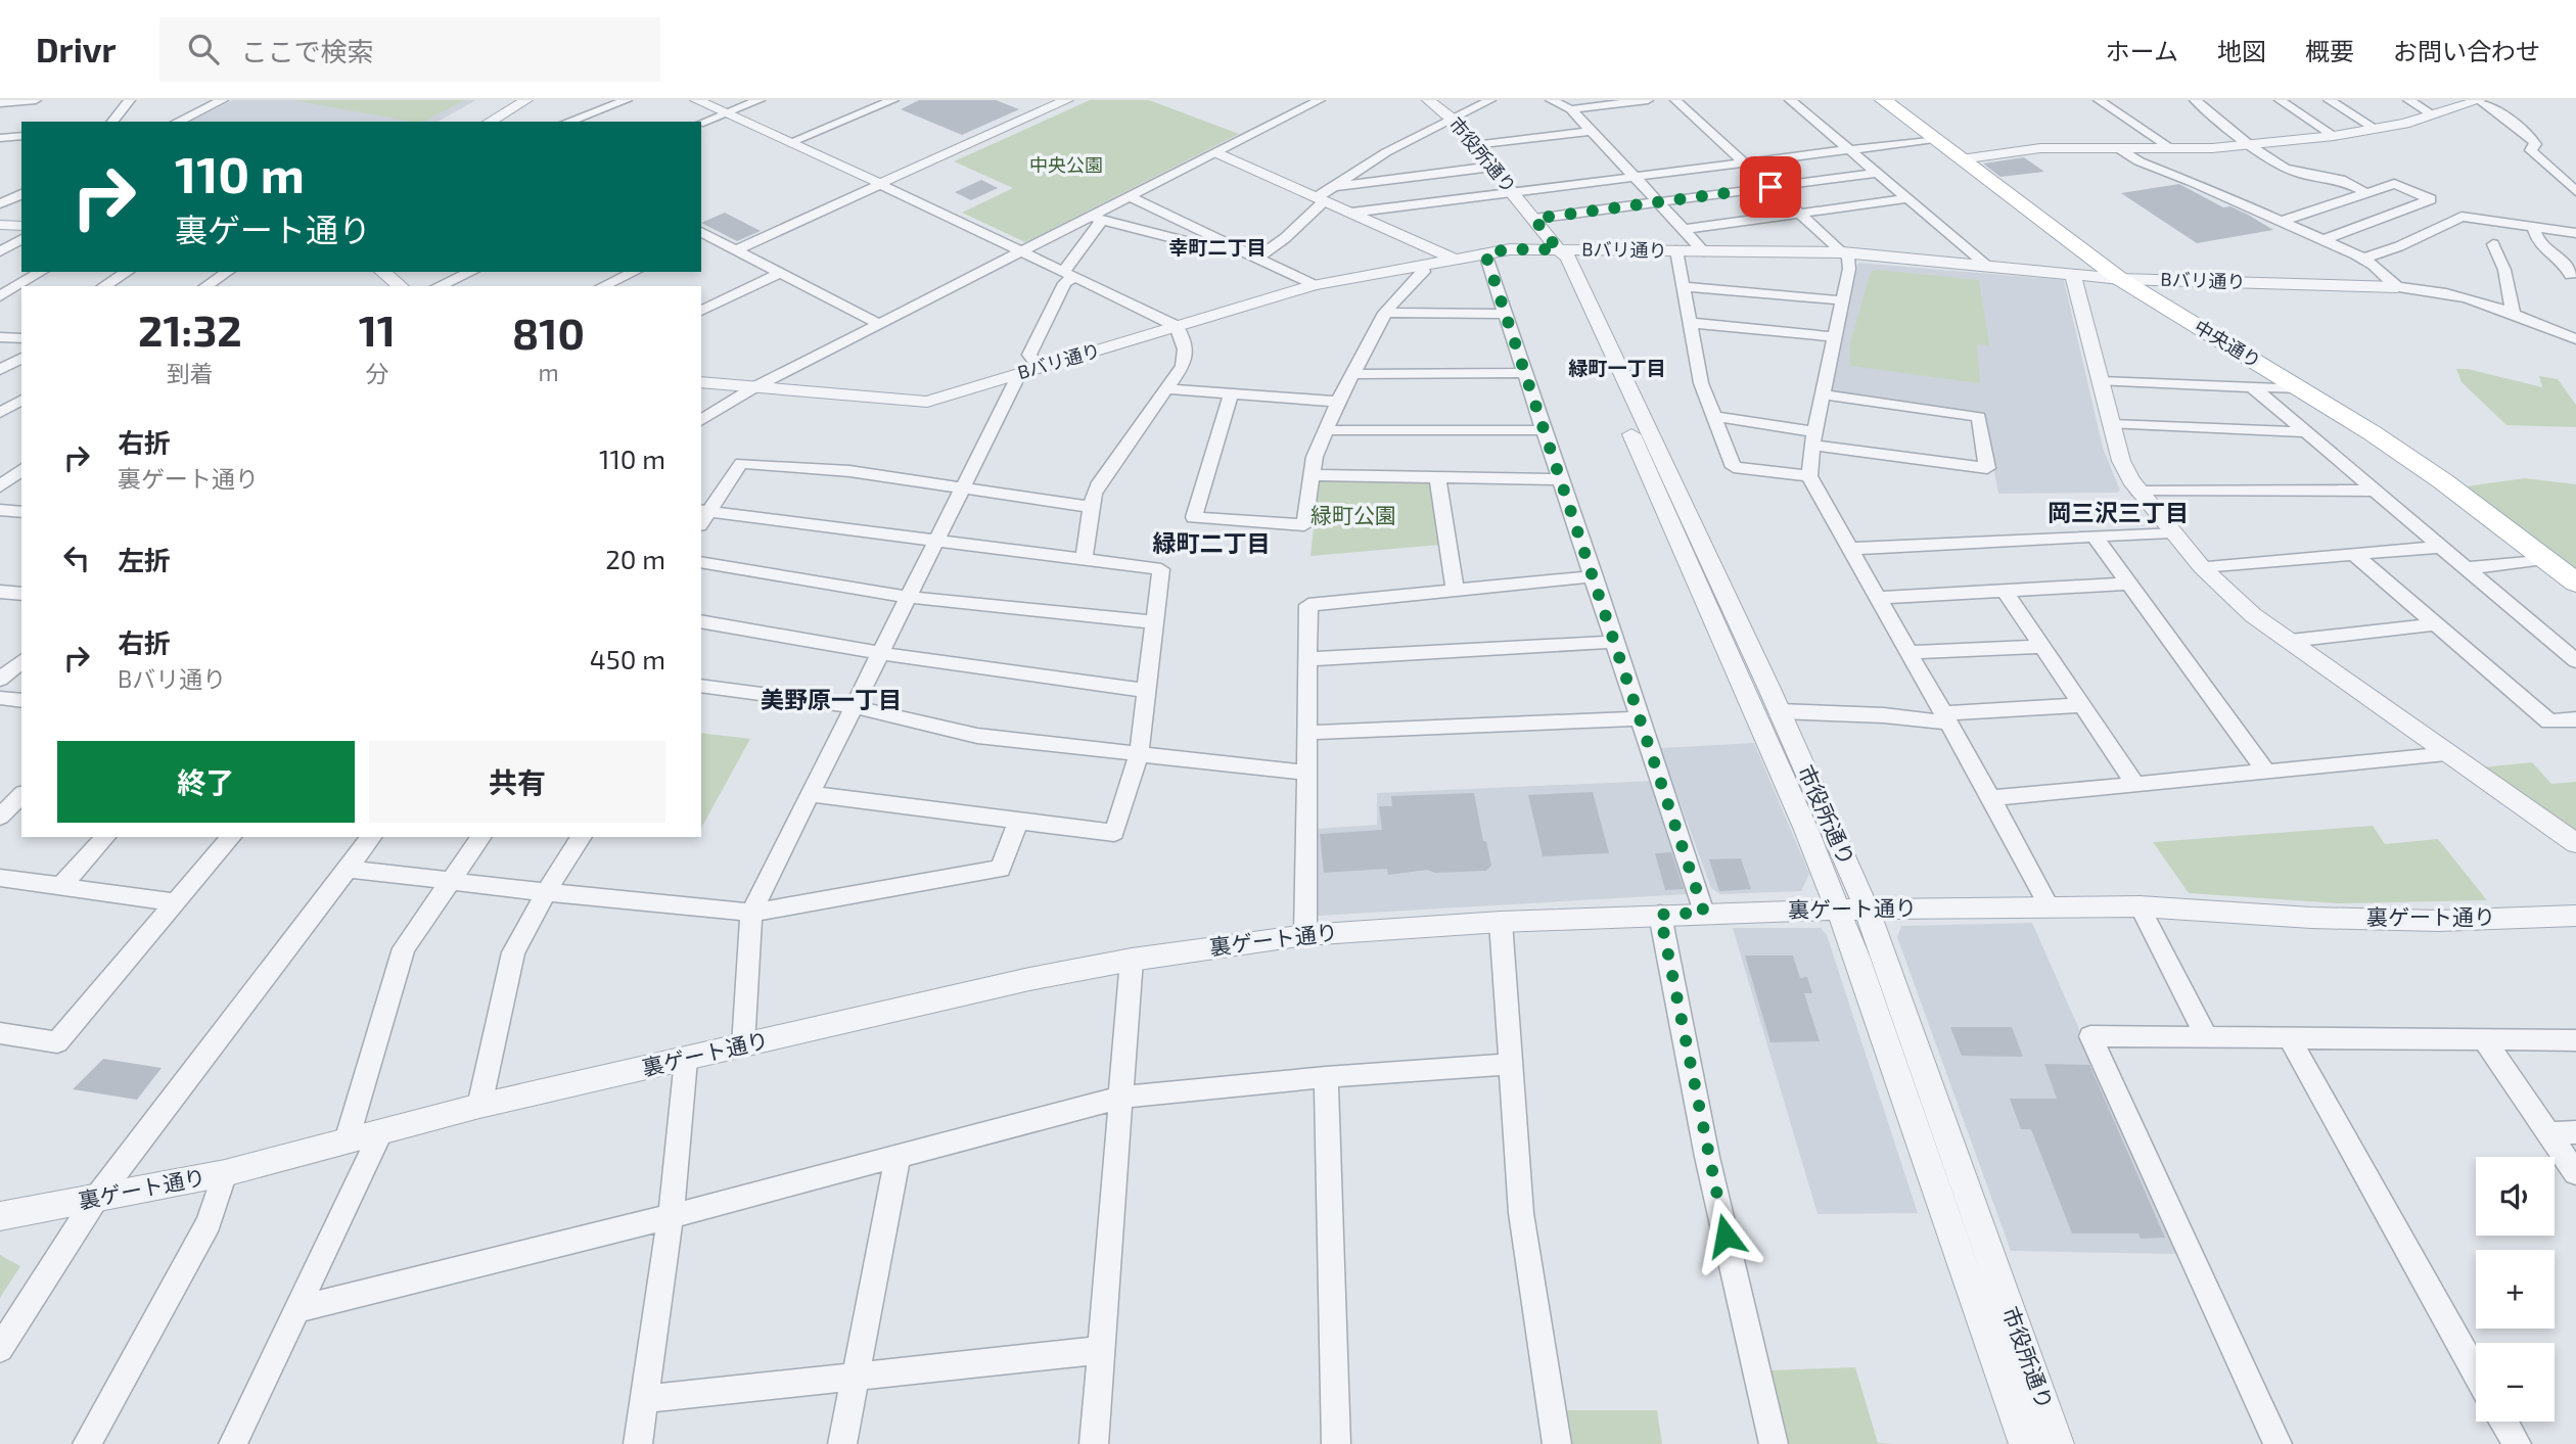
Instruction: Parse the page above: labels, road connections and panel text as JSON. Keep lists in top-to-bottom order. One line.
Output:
{"streets":{"main road":["中央通り"],"street":["市役所通り","Bバリ通り","裏ゲート通り"]},"crossings":[["市役所通り","Bバリ通り"],["市役所通り","裏ゲート通り"],["Bバリ通り","中央通り"]],"districts":["幸町二丁目","緑町一丁目","岡三沢三丁目","緑町二丁目","美野原一丁目"],"parks":["中央公園","緑町公園"],"page":{"header":"Drivr","search":"ここで検索","nav":["ホーム","地図","概要","お問い合わせ"],"turn":["110 m","裏ゲート通り"],"eta":["21:32","到着","11","分","810","m"],"list":[{"name":"右折","note":"裏ゲート通り","value":"110 m"},{"name":"左折","value":"20 m"},{"name":"右折","note":"Bバリ通り","value":"450 m"}],"buttons":["終了","共有"],"map_buttons":["+","−"]}}
